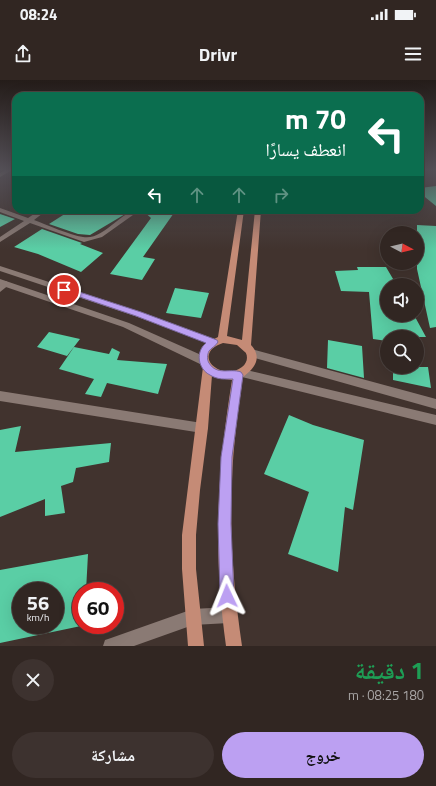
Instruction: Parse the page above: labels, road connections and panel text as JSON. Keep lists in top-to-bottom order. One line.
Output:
{"north":"right","page":{"status":"08:24","header":"Drivr","turn":["70 m","انعطف يسارًا"],"speed":"56 km/h","limit":"60","heading":["1 دقيقة","180 m · 08:25"],"buttons":["خروج","مشاركة"]}}
